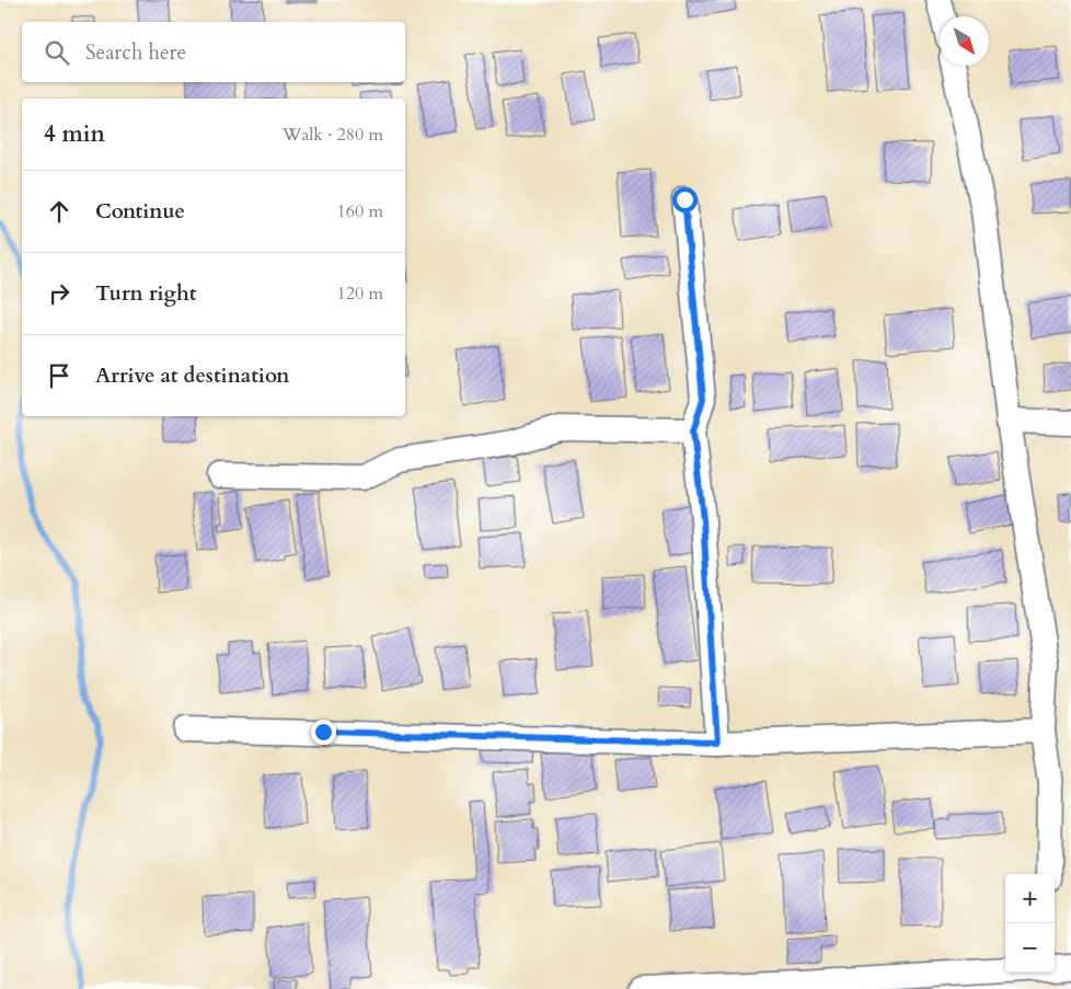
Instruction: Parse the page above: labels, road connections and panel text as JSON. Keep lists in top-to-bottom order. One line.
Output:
{"north":"bottom right","page":{"search":"Search here","heading":["4 min","Walk · 280 m"],"list":[["Continue","160 m"],["Turn right","120 m"],"Arrive at destination"],"map_buttons":["+","−"]}}
